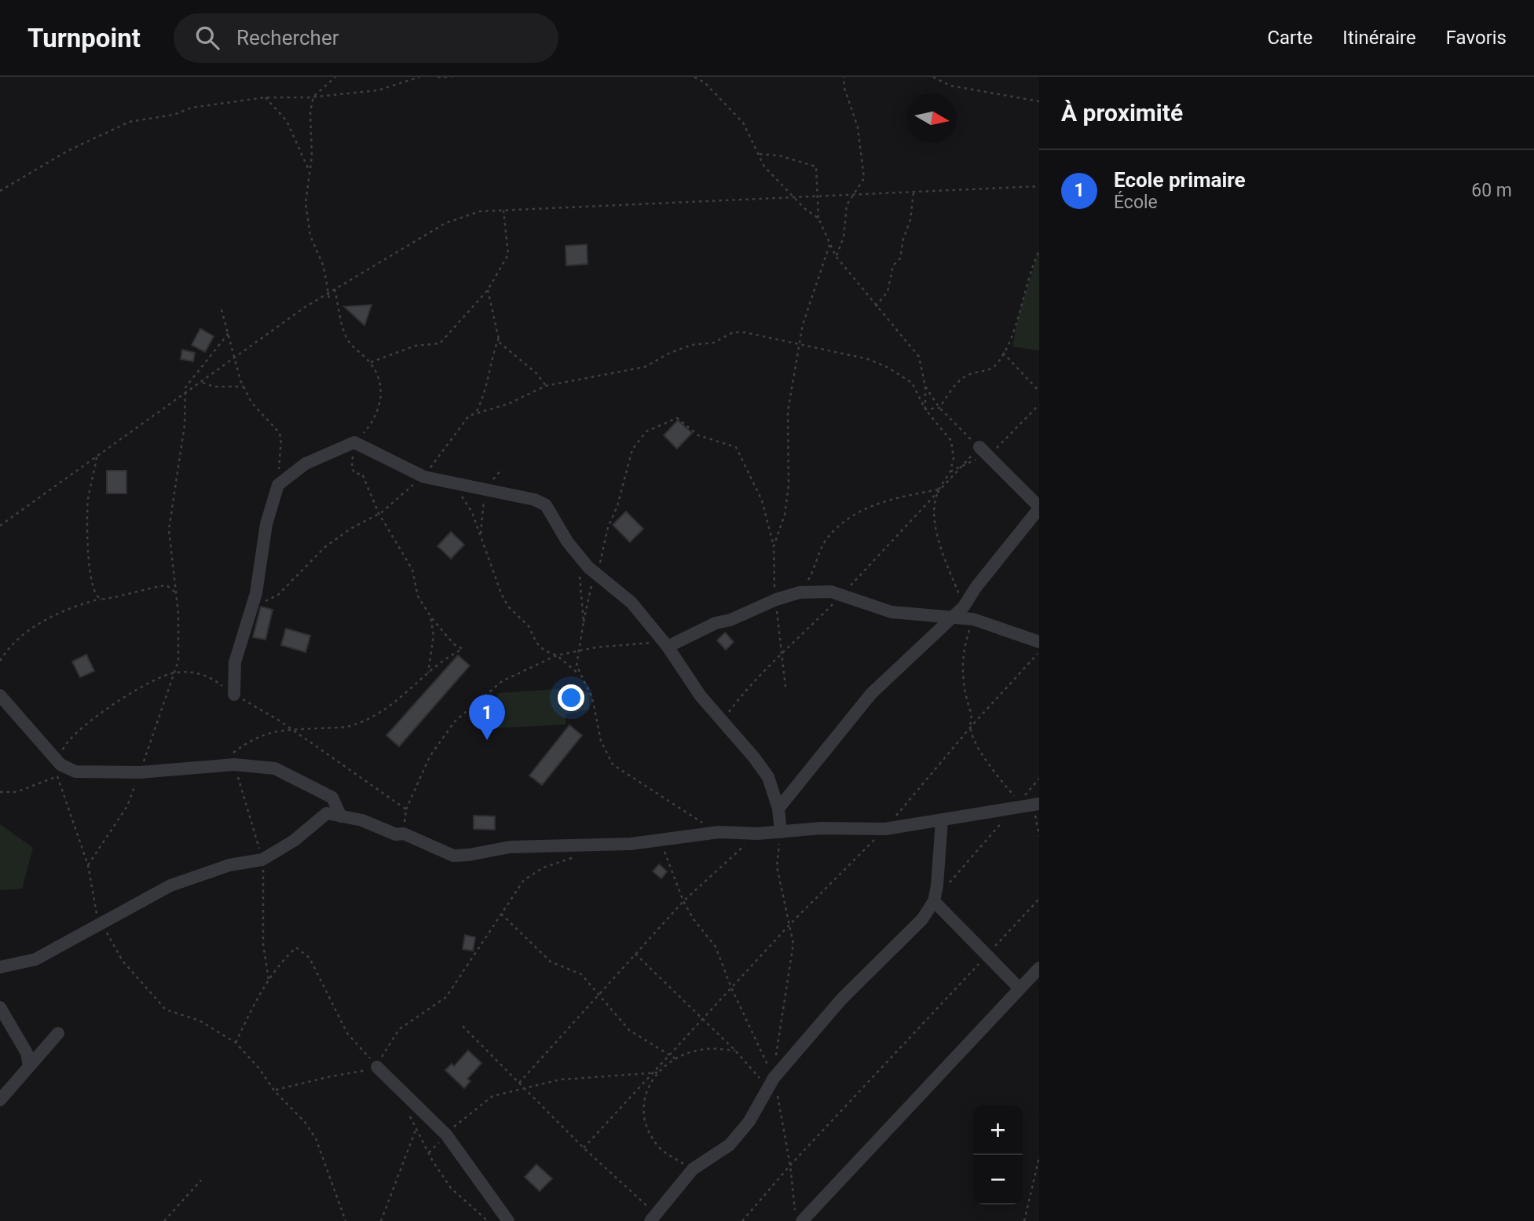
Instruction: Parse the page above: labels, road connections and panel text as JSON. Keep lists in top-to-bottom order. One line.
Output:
{"north":"right","page":{"header":"Turnpoint","search":"Rechercher","nav":["Carte","Itinéraire","Favoris"],"heading":"À proximité","list":[{"mark":"1","name":"Ecole primaire","note":"École","value":"60 m"}],"pins":"1","map_buttons":["+","−"]}}
